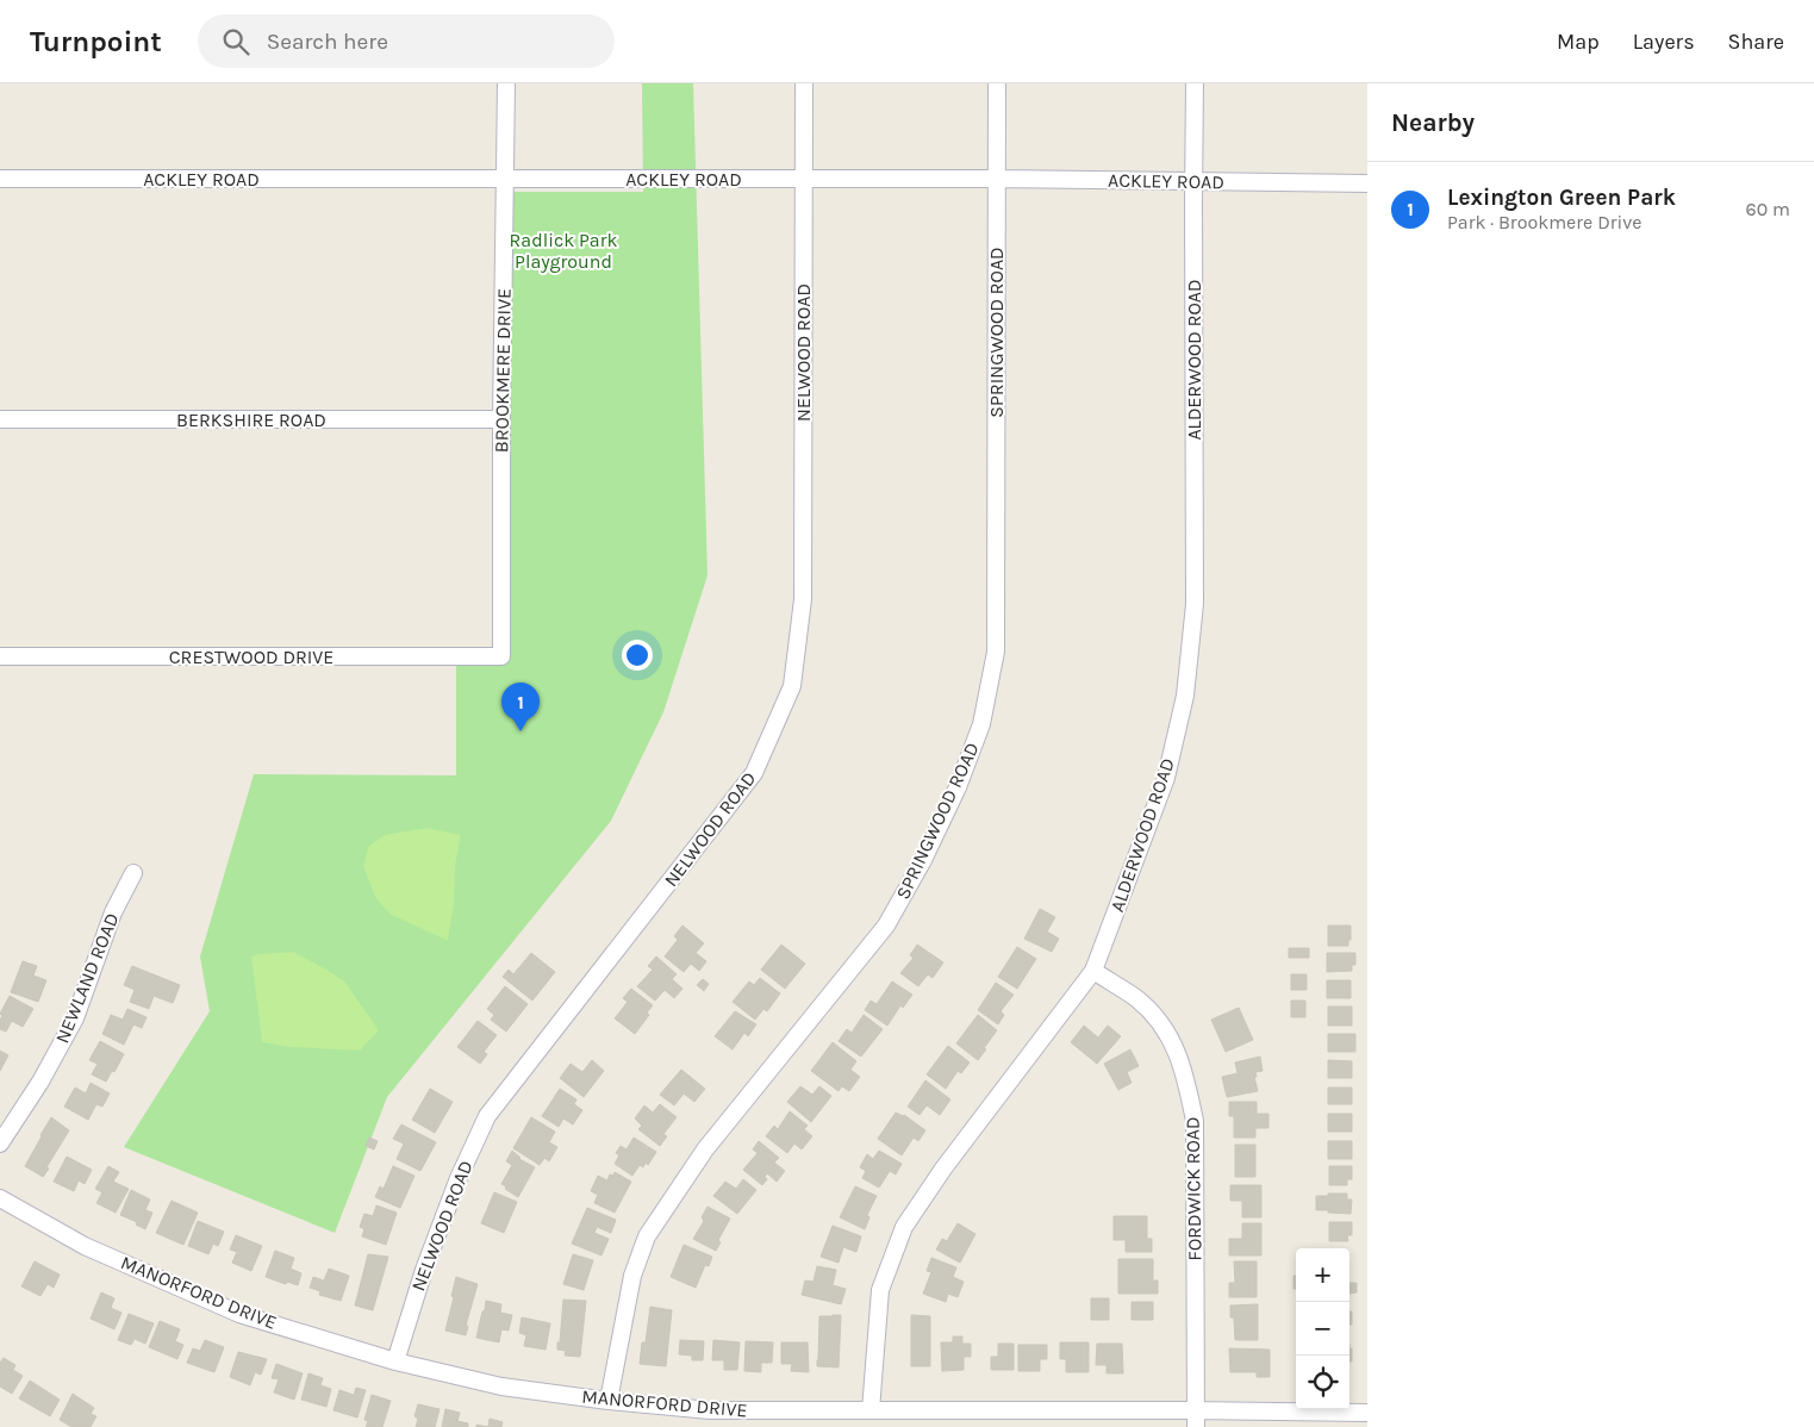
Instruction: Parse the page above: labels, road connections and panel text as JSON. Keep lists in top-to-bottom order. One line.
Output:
{"streets":{"street":["ACKLEY ROAD","SPRINGWOOD ROAD","NELWOOD ROAD","ALDERWOOD ROAD","BROOKMERE DRIVE","BERKSHIRE ROAD","CRESTWOOD DRIVE","NEWLAND ROAD","FORDWICK ROAD","MANORFORD DRIVE"]},"crossings":[["ACKLEY ROAD","SPRINGWOOD ROAD"],["ACKLEY ROAD","NELWOOD ROAD"],["ACKLEY ROAD","ALDERWOOD ROAD"],["ACKLEY ROAD","BROOKMERE DRIVE"],["SPRINGWOOD ROAD","MANORFORD DRIVE"],["NELWOOD ROAD","MANORFORD DRIVE"],["ALDERWOOD ROAD","FORDWICK ROAD"],["ALDERWOOD ROAD","MANORFORD DRIVE"],["BROOKMERE DRIVE","BERKSHIRE ROAD"],["BROOKMERE DRIVE","CRESTWOOD DRIVE"],["FORDWICK ROAD","MANORFORD DRIVE"]],"parks":["Radlick Park Playground"],"page":{"header":"Turnpoint","search":"Search here","nav":["Map","Layers","Share"],"heading":"Nearby","list":[{"mark":"1","name":"Lexington Green Park","note":"Park · Brookmere Drive","value":"60 m"}],"pins":"1","map_buttons":["+","−"]}}
